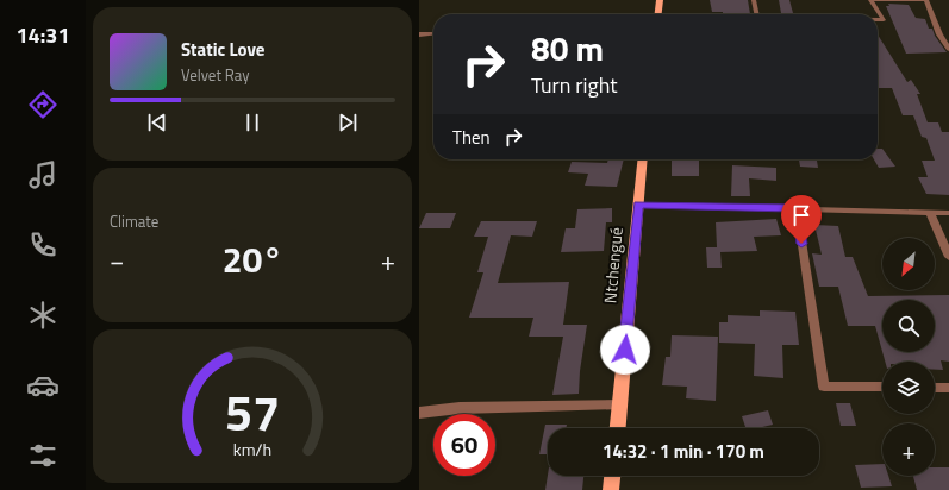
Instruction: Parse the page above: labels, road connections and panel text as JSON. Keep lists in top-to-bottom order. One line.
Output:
{"streets":{"main road":["Ntchengué"]},"north":"bottom left","page":{"tabs":"14:31","turn":["80 m","Turn right"],"song":["Static Love","Velvet Ray"],"then":"Then","tile":"Climate","map_buttons":"+","heat":["−","20°","+"],"limit":"60","trip":"14:32 · 1 min · 170 m","gauge":["57","km/h"]}}
